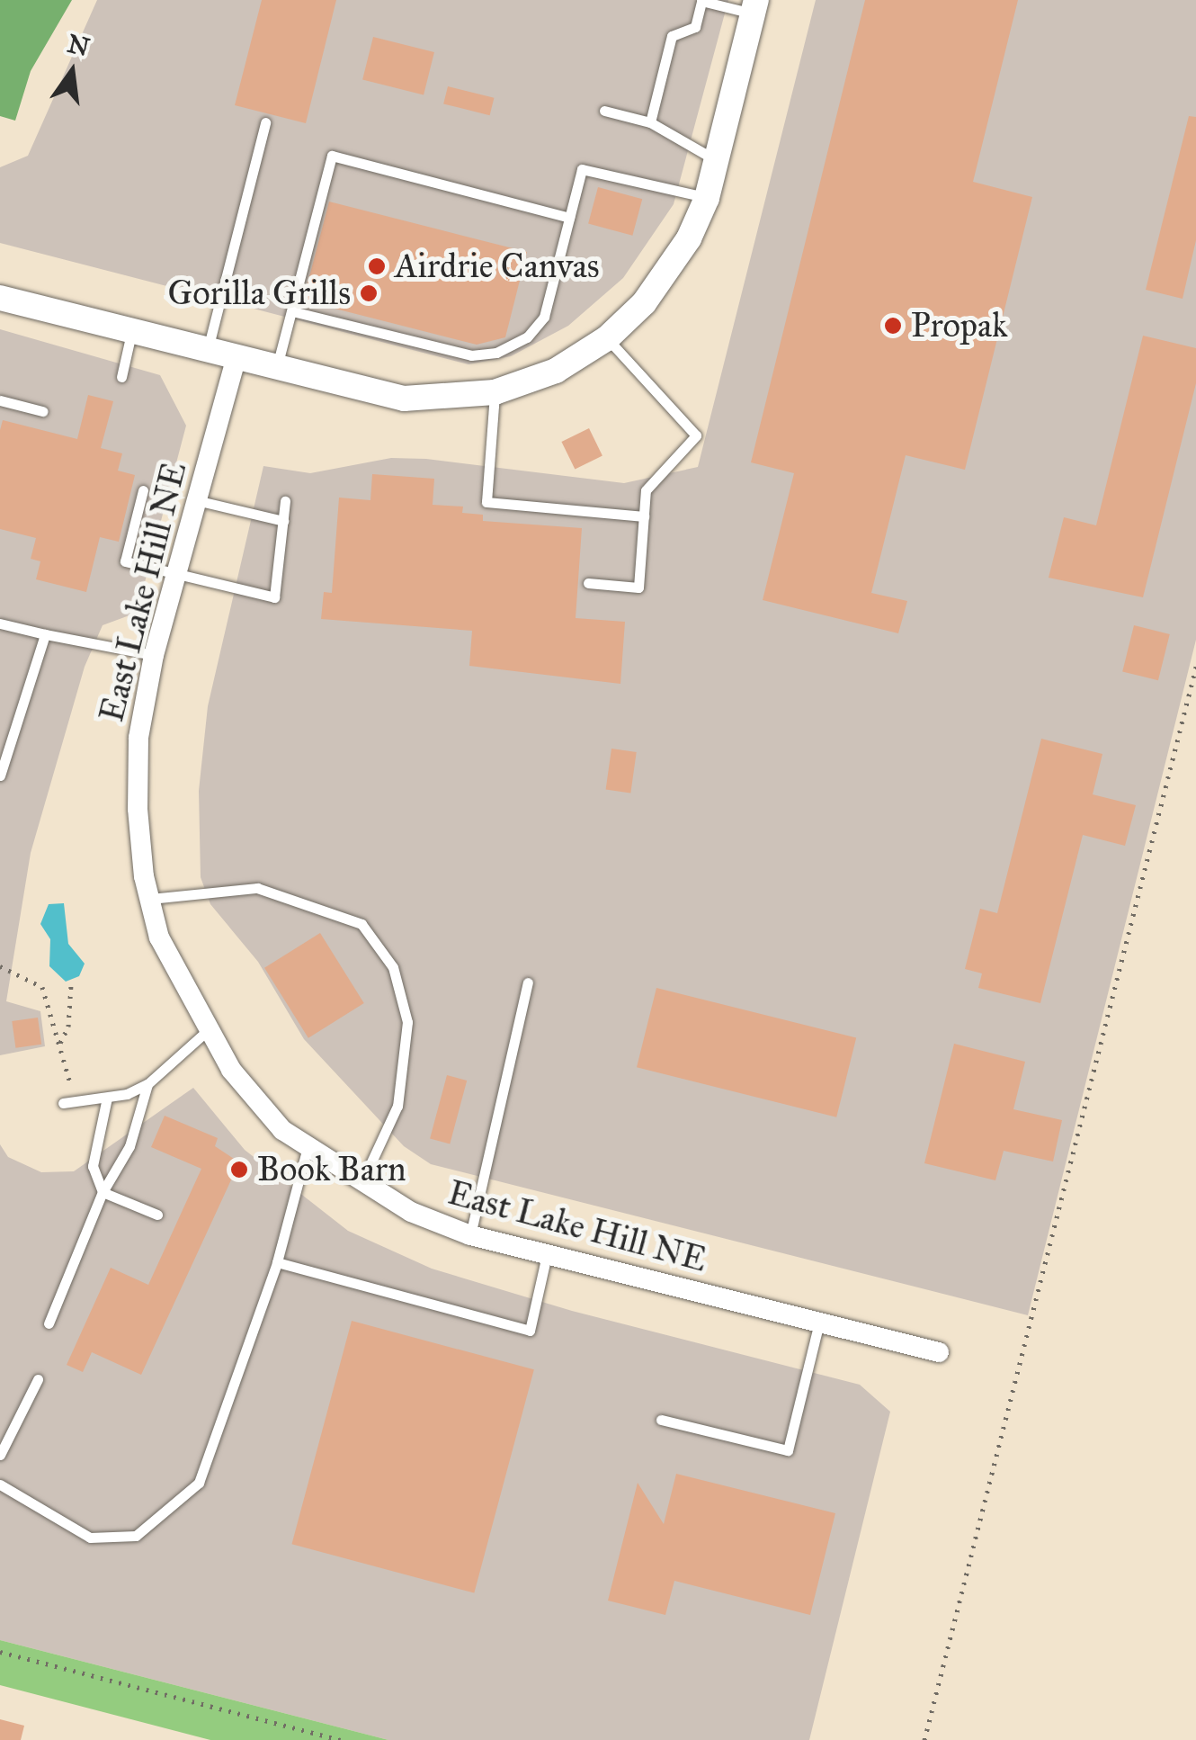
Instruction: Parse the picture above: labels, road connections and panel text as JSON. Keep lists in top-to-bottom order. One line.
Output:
{"streets":{"street":["East Lake Hill NE"]},"places":["Airdrie Canvas","Gorilla Grills","Propak","Book Barn"],"north":"top"}
